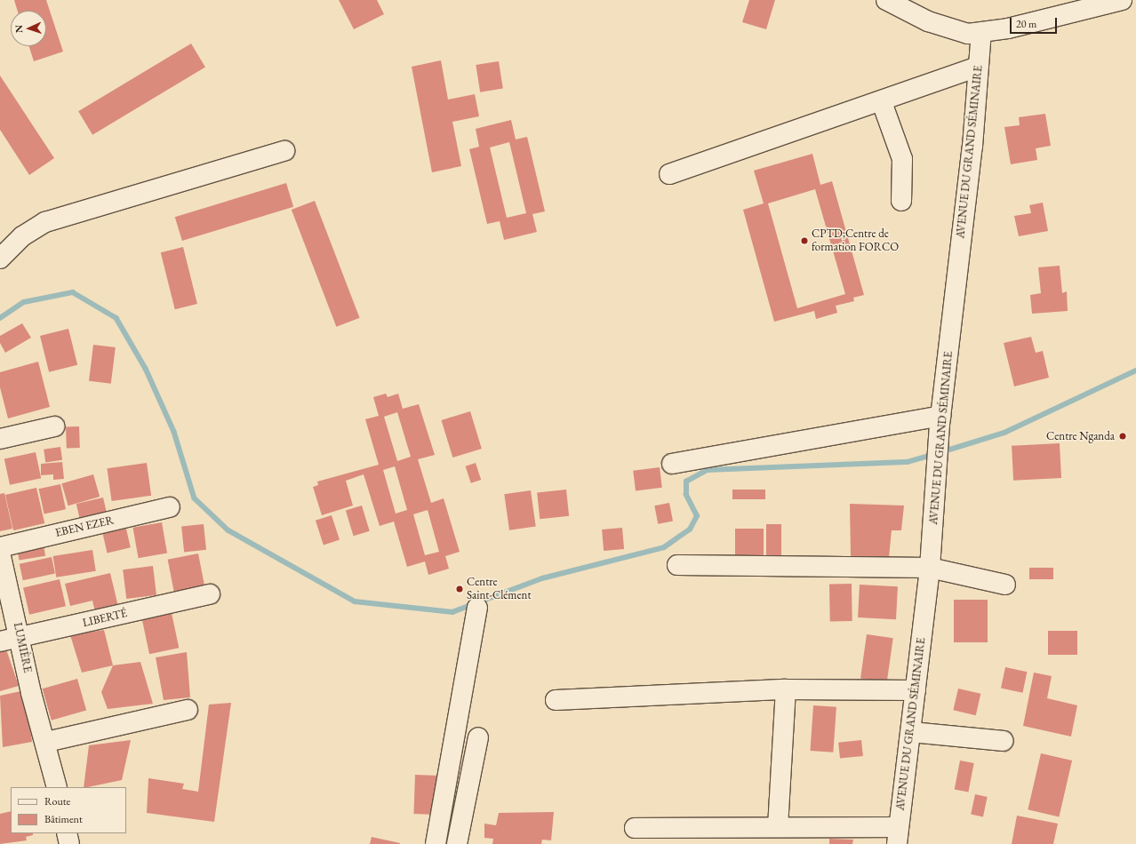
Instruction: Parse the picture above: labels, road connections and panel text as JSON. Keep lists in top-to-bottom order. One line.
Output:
{"streets":{"street":["AVENUE DU GRAND SÉMINAIRE","EBEN EZER","LIBERTÉ","LUMIÈRE"]},"crossings":[["LIBERTÉ","LUMIÈRE"]],"places":["CPTD;Centre de formation FORCO","Centre Nganda","Centre Saint-Clément"],"legend":["Route","Bâtiment"],"scale_bar":"20 m","north":"left"}
